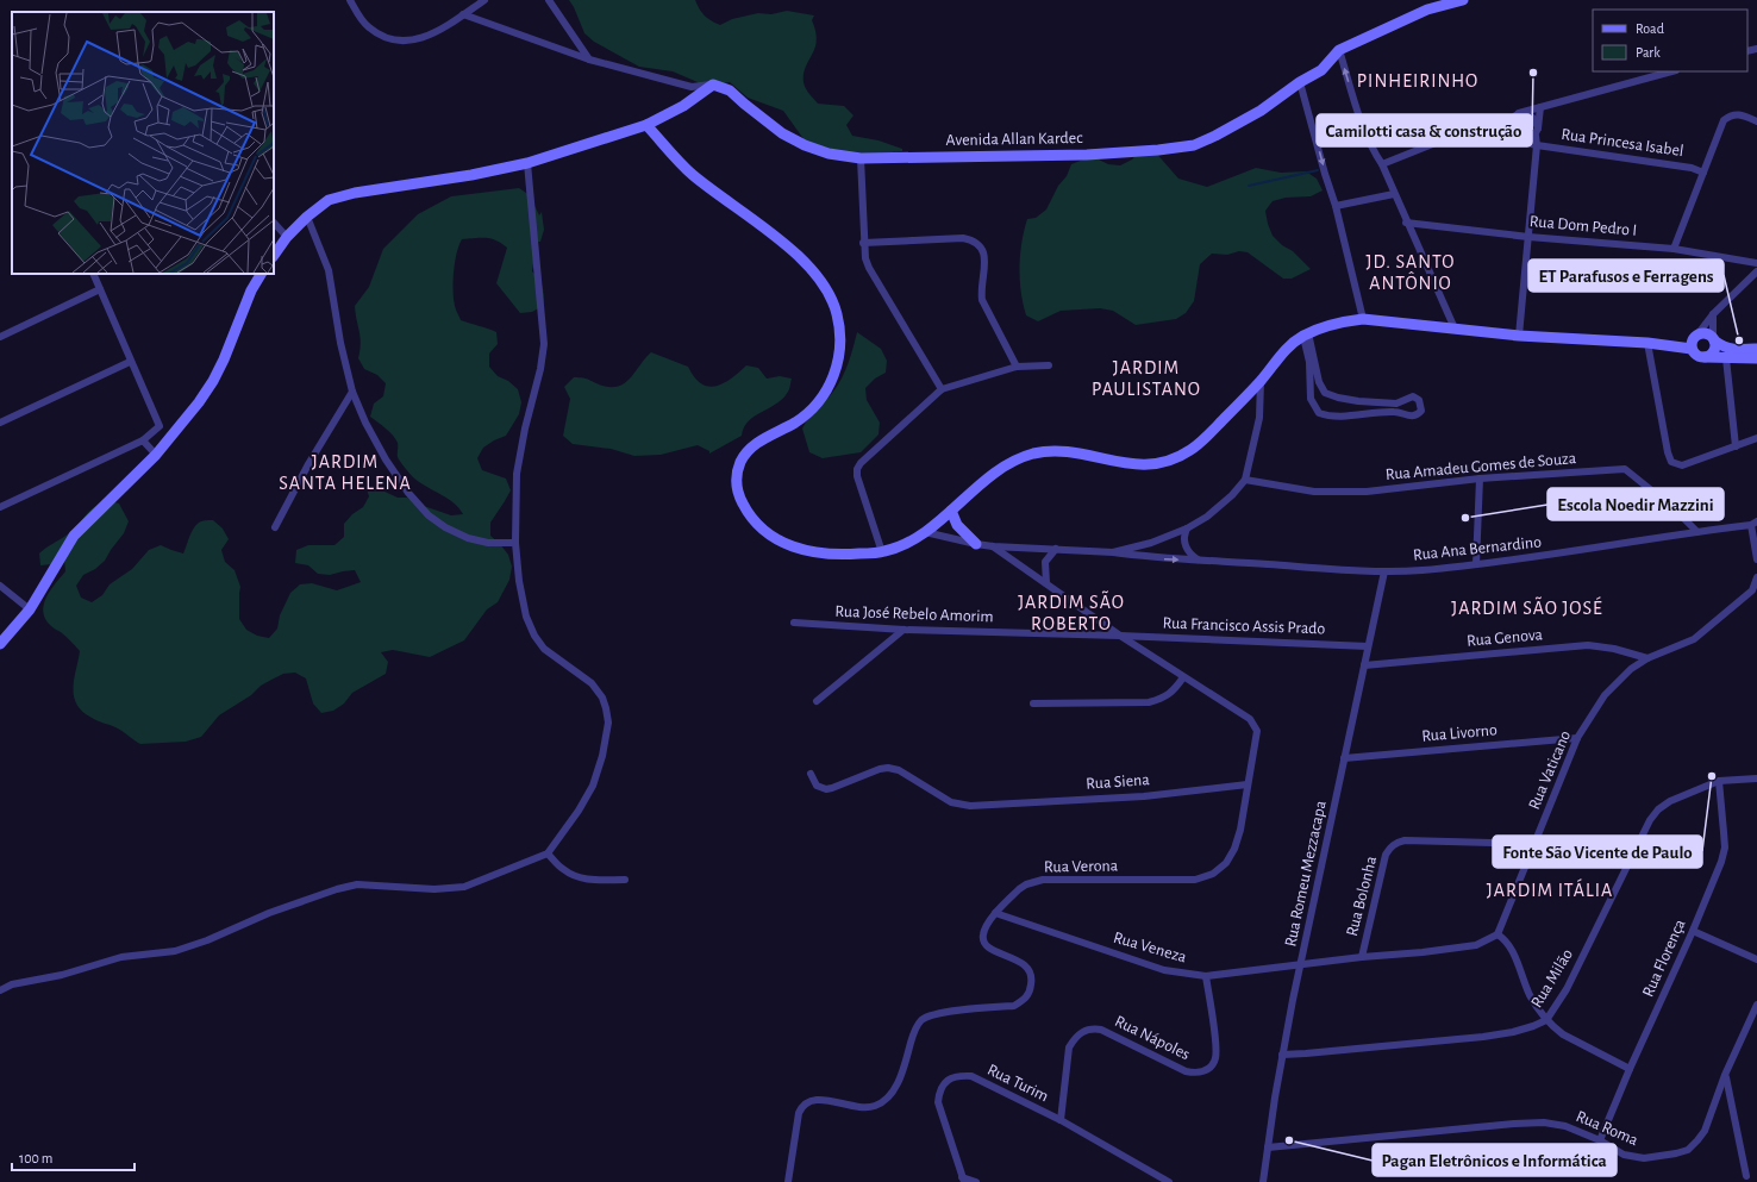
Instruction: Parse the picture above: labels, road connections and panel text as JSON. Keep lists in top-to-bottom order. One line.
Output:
{"streets":{"street":["Avenida Allan Kardec","Rua Princesa Isabel","Rua Dom Pedro I","Rua Amadeu Gomes de Souza","Rua Ana Bernardino","Rua José Rebelo Amorim","Rua Francisco Assis Prado","Rua Genova","Rua Livorno","Rua Vaticano","Rua Siena","Rua Verona","Rua Romeu Mezzacapa","Rua Bolonha","Rua Veneza","Rua Florença","Rua Milão","Rua Nápoles","Rua Turim","Rua Roma"]},"crossings":[["Rua Amadeu Gomes de Souza","Rua Ana Bernardino"],["Rua Ana Bernardino","Rua Romeu Mezzacapa"],["Rua José Rebelo Amorim","Rua Francisco Assis Prado"],["Rua Francisco Assis Prado","Rua Romeu Mezzacapa"],["Rua Genova","Rua Vaticano"],["Rua Genova","Rua Romeu Mezzacapa"],["Rua Livorno","Rua Vaticano"],["Rua Livorno","Rua Romeu Mezzacapa"],["Rua Vaticano","Rua Bolonha"],["Rua Vaticano","Rua Veneza"],["Rua Siena","Rua Verona"],["Rua Verona","Rua Veneza"],["Rua Romeu Mezzacapa","Rua Veneza"],["Rua Romeu Mezzacapa","Rua Milão"],["Rua Romeu Mezzacapa","Rua Roma"],["Rua Bolonha","Rua Veneza"],["Rua Veneza","Rua Nápoles"],["Rua Florença","Rua Milão"],["Rua Florença","Rua Roma"],["Rua Nápoles","Rua Turim"]],"districts":["PINHEIRINHO","JD. SANTO ANTÔNIO","JARDIM PAULISTANO","JARDIM SANTA HELENA","JARDIM SÃO ROBERTO","JARDIM SÃO JOSÉ","JARDIM ITÁLIA"],"places":["Camilotti casa & construção","ET Parafusos e Ferragens","Escola Noedir Mazzini","Fonte São Vicente de Paulo","Pagan Eletrônicos e Informática"],"legend":["Road","Park"],"scale_bar":"100 m"}
